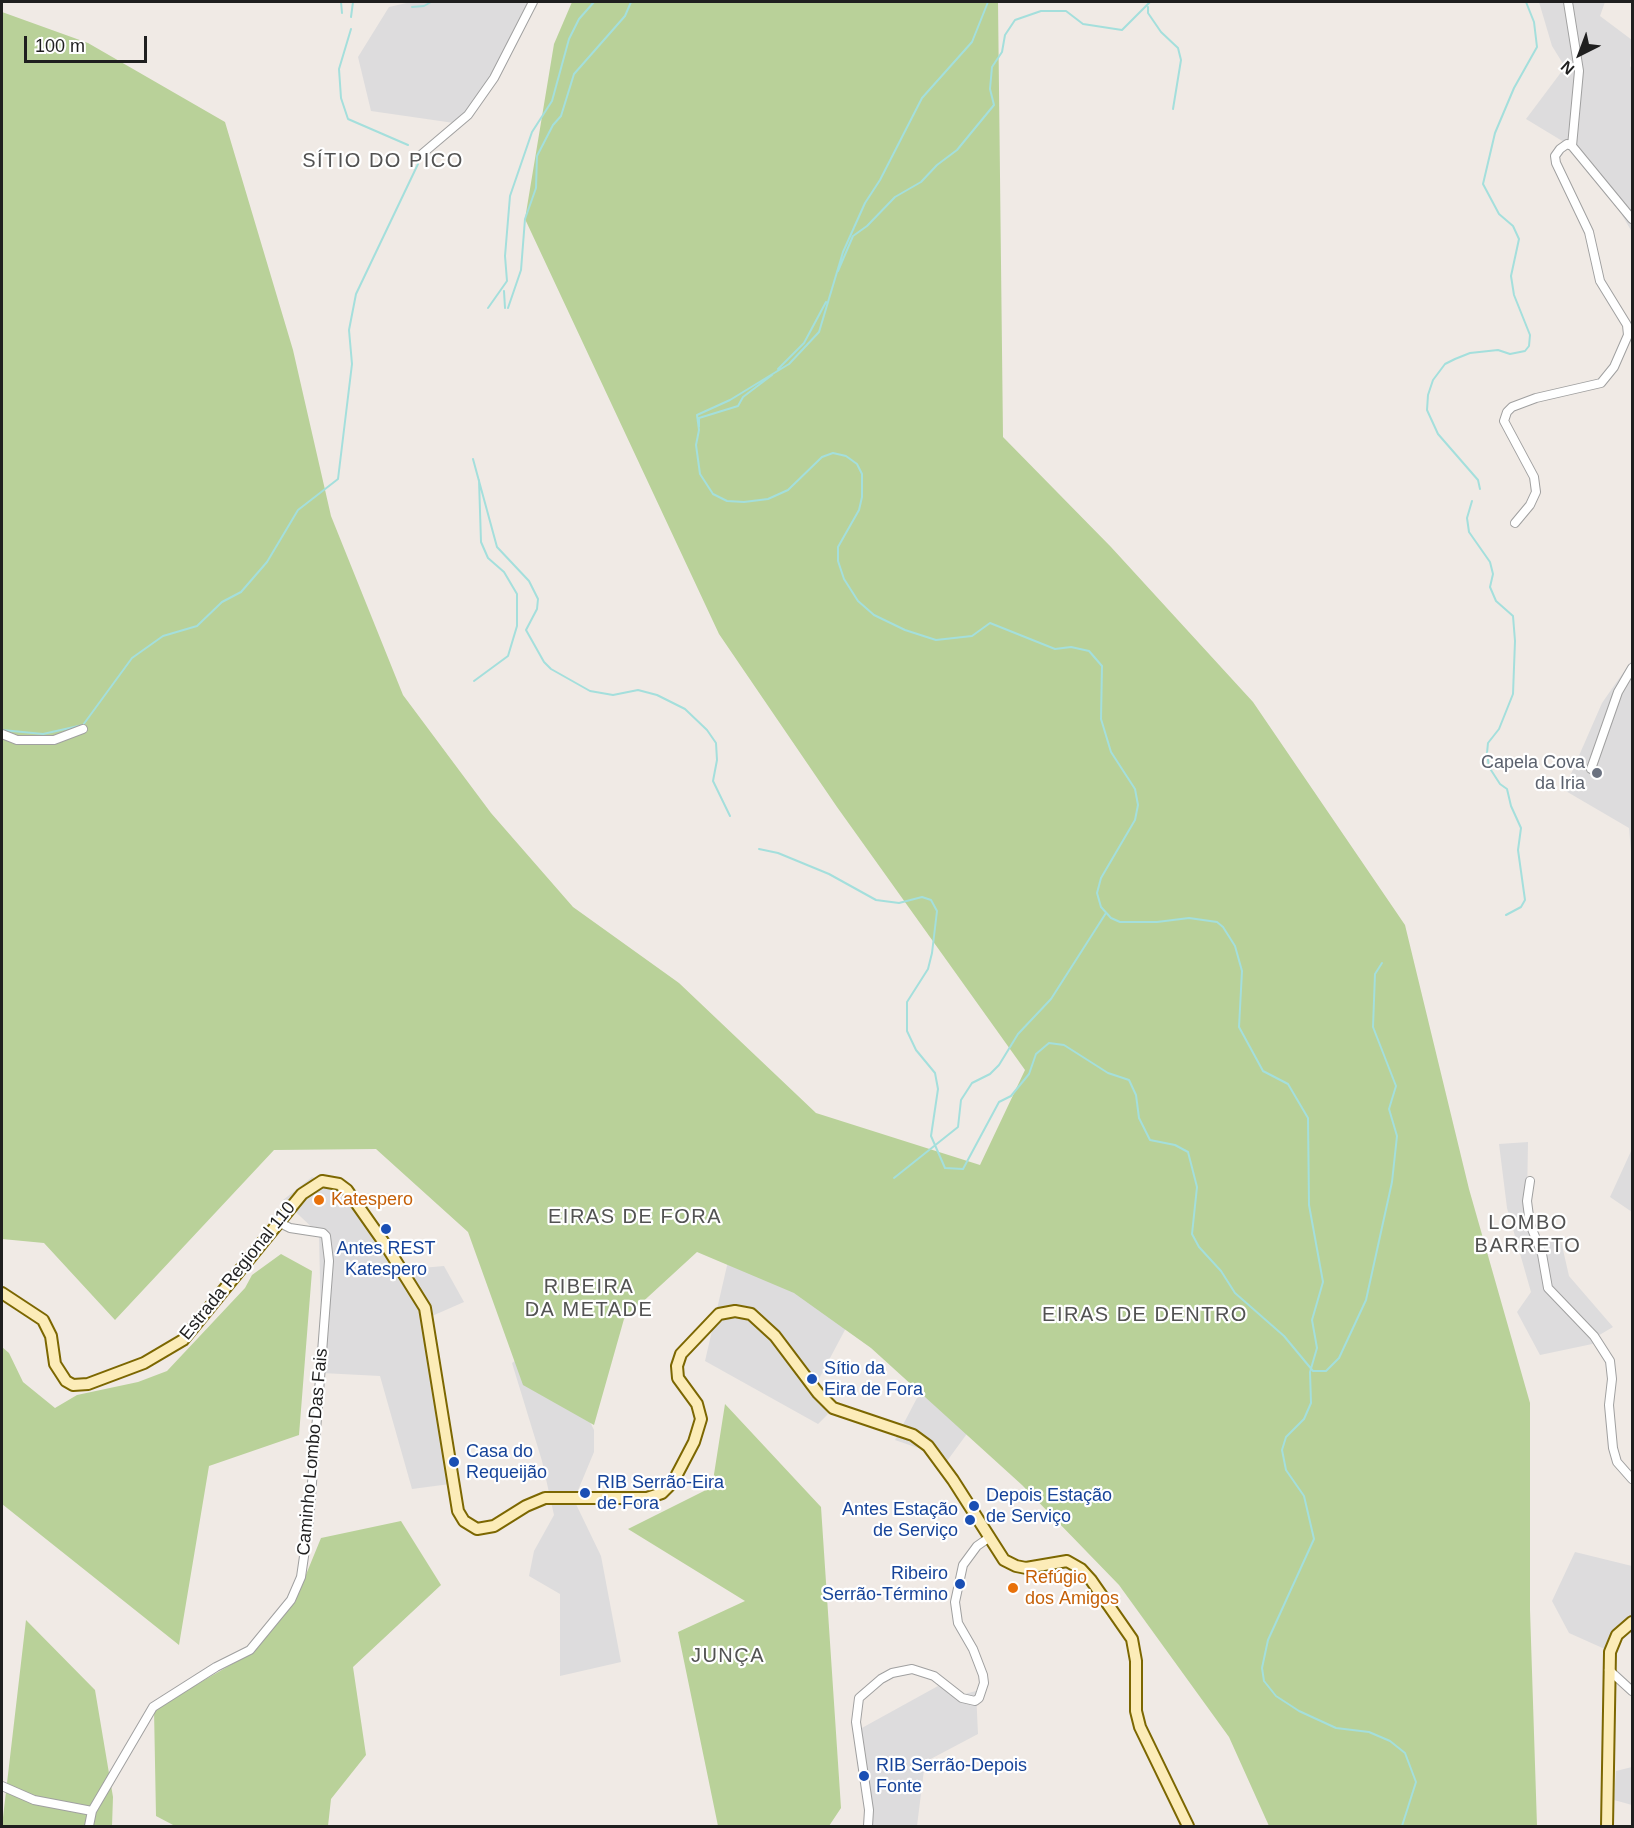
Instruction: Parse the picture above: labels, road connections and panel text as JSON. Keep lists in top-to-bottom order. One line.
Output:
{"streets":{"main road":["Estrada Regional 110"],"street":["Caminho Lombo Das Fais"]},"crossings":[["Estrada Regional 110","Caminho Lombo Das Fais"]],"districts":["SÍTIO DO PICO","EIRAS DE FORA","LOMBO BARRETO","RIBEIRA DA METADE","EIRAS DE DENTRO","JUNÇA"],"places":["Capela Cova da Iria","Katespero","Antes REST Katespero","Sítio da Eira de Fora","Casa do Requeijão","RIB Serrão-Eira de Fora","Depois Estação de Serviço","Antes Estação de Serviço","Ribeiro Serrão-Término","Refúgio dos Amigos","RIB Serrão-Depois Fonte"],"scale_bar":"100 m","north":"bottom left"}
